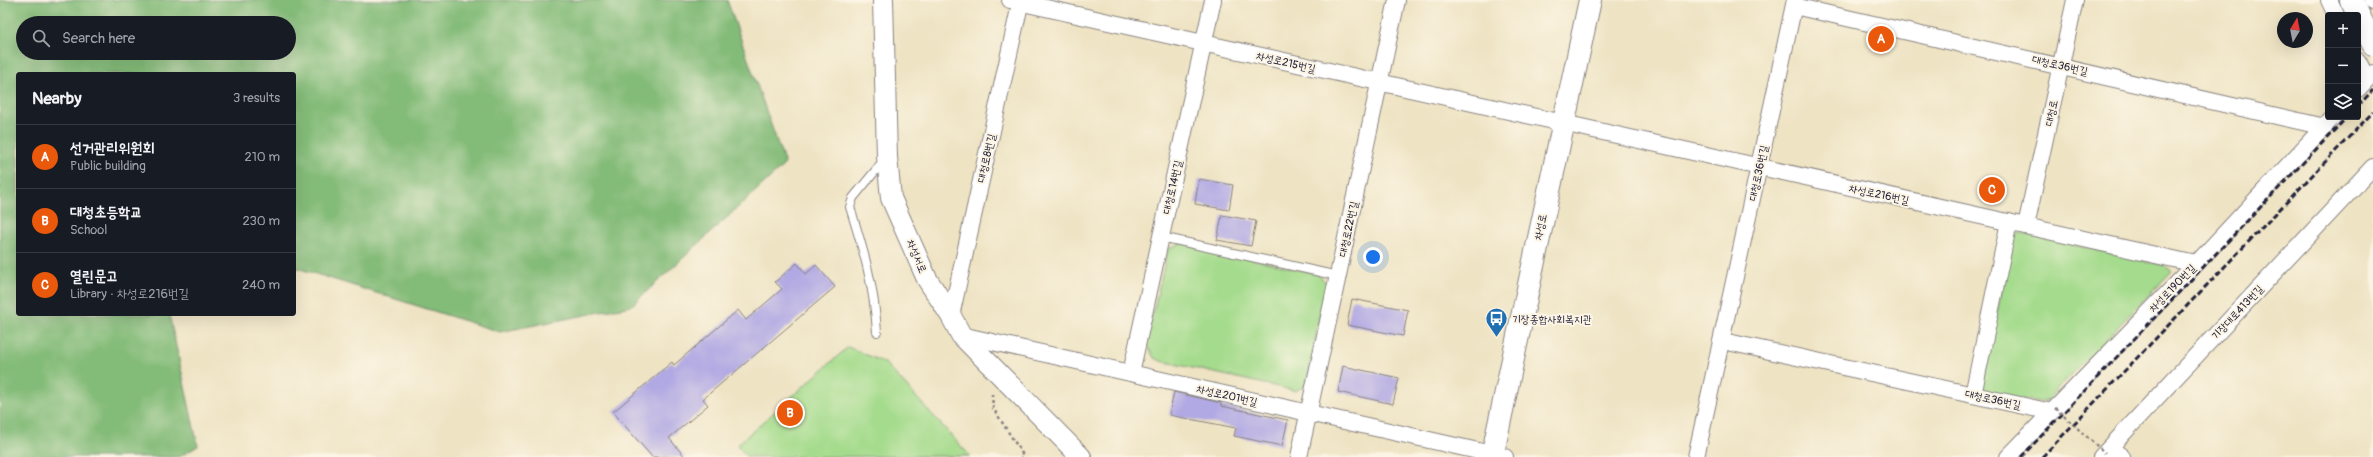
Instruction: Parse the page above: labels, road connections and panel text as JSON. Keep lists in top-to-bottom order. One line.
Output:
{"streets":{"main road":["차성로"],"street":["차성로215번길","대청로36번길","대청로","대청로8번길","대청로14번길","차성로216번길","대청로22번길","차성서로","차성로190번길","기장대로413번길","차성로201번길"]},"crossings":[["차성로215번길","대청로8번길"],["차성로215번길","대청로14번길"],["차성로215번길","차성로216번길"],["차성로215번길","차성로"],["차성로215번길","대청로22번길"],["대청로36번길","대청로"],["대청로36번길","차성로216번길"],["대청로36번길","차성로190번길"],["대청로","차성로216번길"],["대청로8번길","차성서로"],["대청로14번길","차성로201번길"],["차성로216번길","차성로"],["차성로216번길","차성로190번길"],["차성로","차성로201번길"],["대청로22번길","차성로201번길"],["차성서로","차성로201번길"]],"places":{"bus stop":["기장종합사회복지관"]},"north":"top","page":{"map_buttons":["+","−"],"search":"Search here","pins":["A","C","B"],"heading":["Nearby","3 results"],"list":[{"mark":"A","name":"선거관리위원회","note":"Public building","value":"210 m"},{"mark":"B","name":"대청초등학교","note":"School","value":"230 m"},{"mark":"C","name":"열린문고","note":"Library · 차성로216번길","value":"240 m"}]}}
